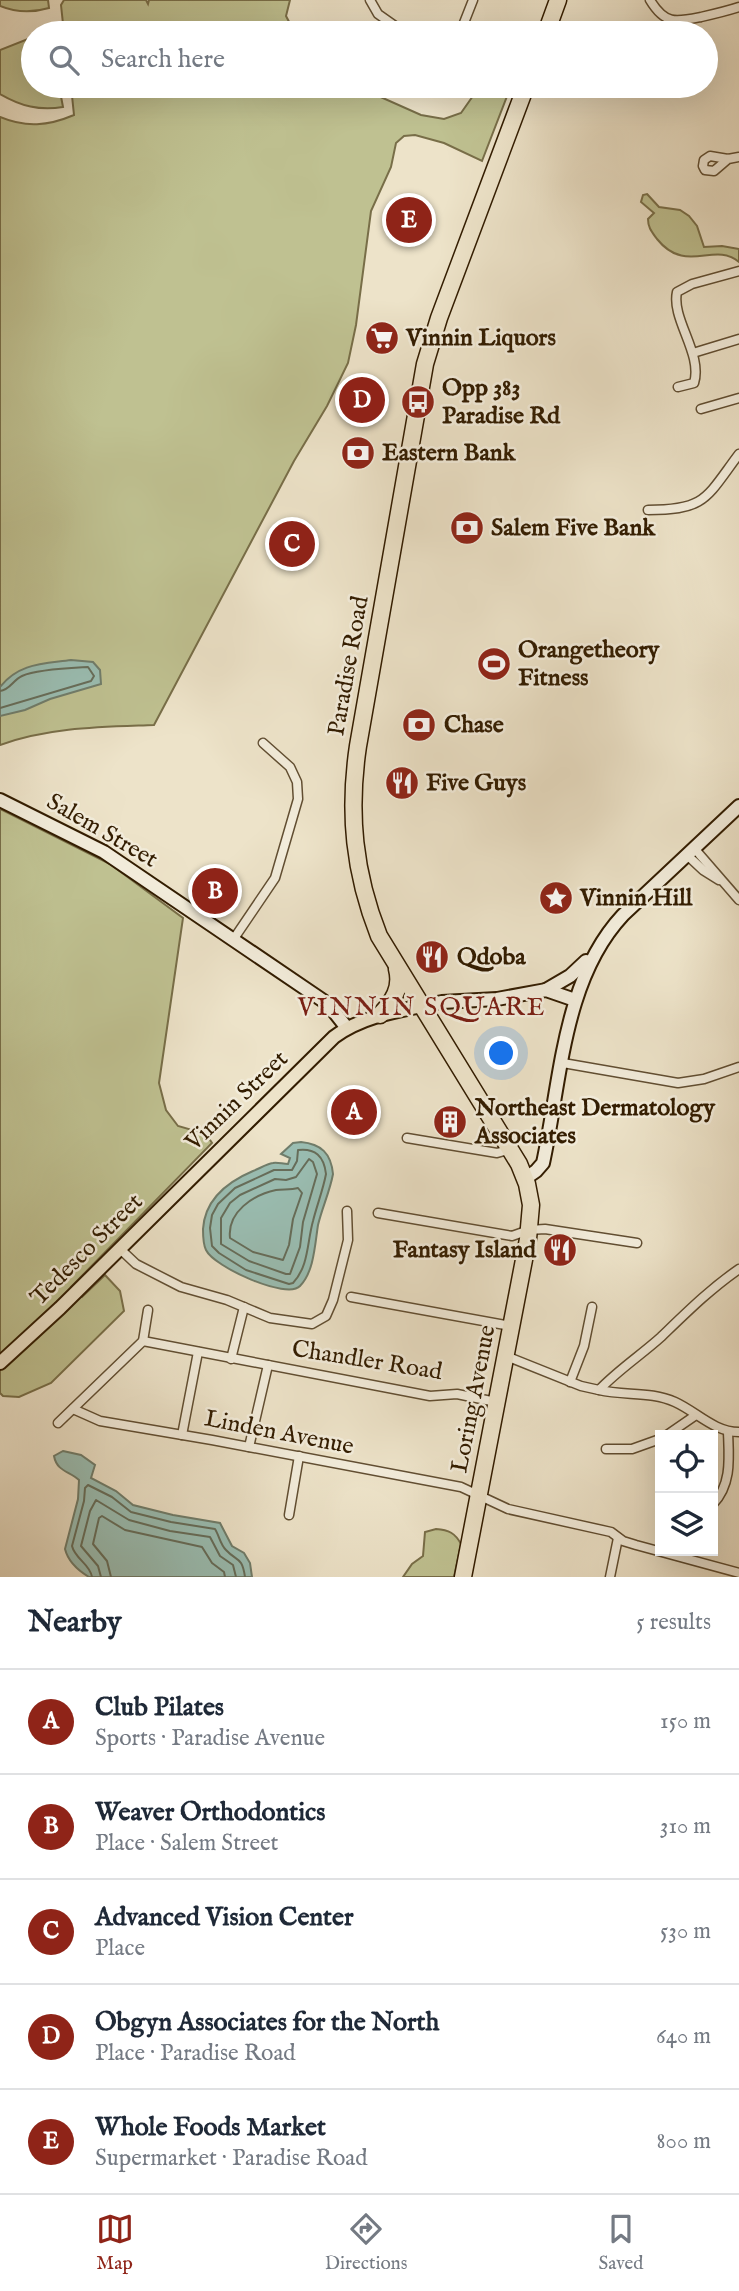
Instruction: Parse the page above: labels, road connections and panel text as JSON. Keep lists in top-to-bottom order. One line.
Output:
{"streets":{"highway":["Paradise Road","Loring Avenue"],"main road":["Salem Street","Vinnin Street","Tedesco Street"],"street":["Chandler Road","Linden Avenue"]},"crossings":[["Paradise Road","Vinnin Street"],["Paradise Road","Loring Avenue"],["Salem Street","Vinnin Street"],["Vinnin Street","Tedesco Street"],["Chandler Road","Loring Avenue"],["Loring Avenue","Linden Avenue"]],"districts":["VINNIN SQUARE"],"places":{"supermarket":["Vinnin Liquors"],"bus stop":["Opp 383 Paradise Rd"],"bank":["Eastern Bank","Salem Five Bank","Chase"],"sports":["Orangetheory Fitness"],"restaurant":["Five Guys","Qdoba","Fantasy Island"],"place":["Vinnin Hill"],"building":["Northeast Dermatology Associates"]},"page":{"search":"Search here","pins":["E","D","C","B","A"],"heading":["Nearby","5 results"],"list":[{"mark":"A","name":"Club Pilates","note":"Sports · Paradise Avenue","value":"150 m"},{"mark":"B","name":"Weaver Orthodontics","note":"Place · Salem Street","value":"310 m"},{"mark":"C","name":"Advanced Vision Center","note":"Place","value":"530 m"},{"mark":"D","name":"Obgyn Associates for the North","note":"Place · Paradise Road","value":"640 m"},{"mark":"E","name":"Whole Foods Market","note":"Supermarket · Paradise Road","value":"800 m"}],"nav":["Map","Directions","Saved"]}}
